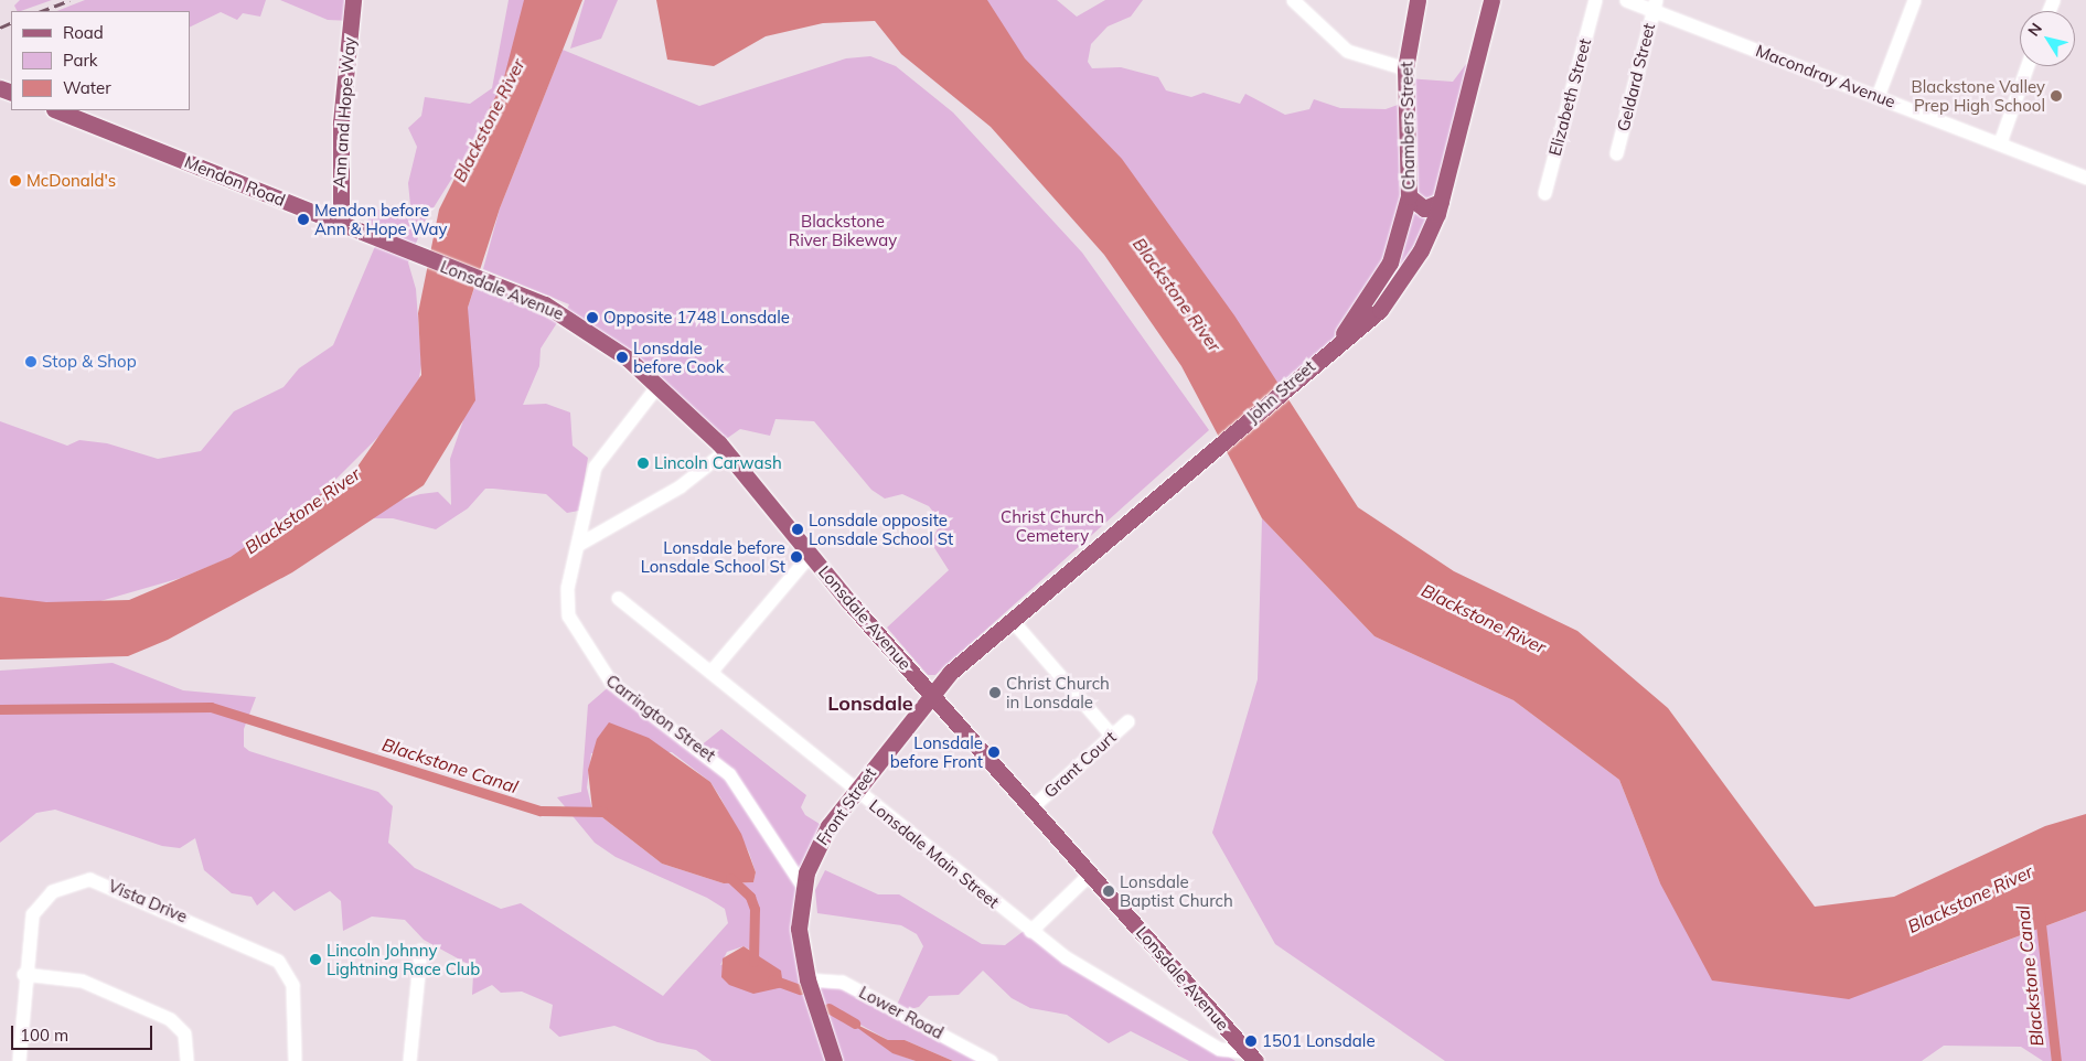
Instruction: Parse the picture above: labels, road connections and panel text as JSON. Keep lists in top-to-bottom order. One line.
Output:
{"streets":{"main road":["Ann and Hope Way","Chambers Street","Mendon Road","Lonsdale Avenue","John Street","Front Street"],"street":["Macondray Avenue","Geldard Street","Elizabeth Street","Carrington Street","Grant Court","Lonsdale Main Street","Vista Drive","Lower Road"]},"crossings":[["Macondray Avenue","Geldard Street"],["Ann and Hope Way","Mendon Road"],["Chambers Street","John Street"],["Mendon Road","Lonsdale Avenue"],["Lonsdale Avenue","John Street"],["Lonsdale Avenue","Carrington Street"],["Lonsdale Avenue","Grant Court"],["Lonsdale Avenue","Front Street"],["Lonsdale Avenue","Lonsdale Main Street"],["John Street","Front Street"],["Carrington Street","Front Street"],["Front Street","Lonsdale Main Street"],["Front Street","Lower Road"]],"districts":["Lonsdale"],"water":["Blackstone River","Blackstone Canal"],"parks":["Blackstone River Bikeway","Christ Church Cemetery"],"places":["Blackstone Valley Prep High School","McDonald's","Mendon before Ann & Hope Way","Opposite 1748 Lonsdale","Lonsdale before Cook","Stop & Shop","Lincoln Carwash","Lonsdale opposite Lonsdale School St","Lonsdale before Lonsdale School St","Christ Church in Lonsdale","Lonsdale before Front","Lonsdale Baptist Church","Lincoln Johnny Lightning Race Club","1501 Lonsdale"],"legend":["Road","Park","Water"],"scale_bar":"100 m","north":"top left"}
